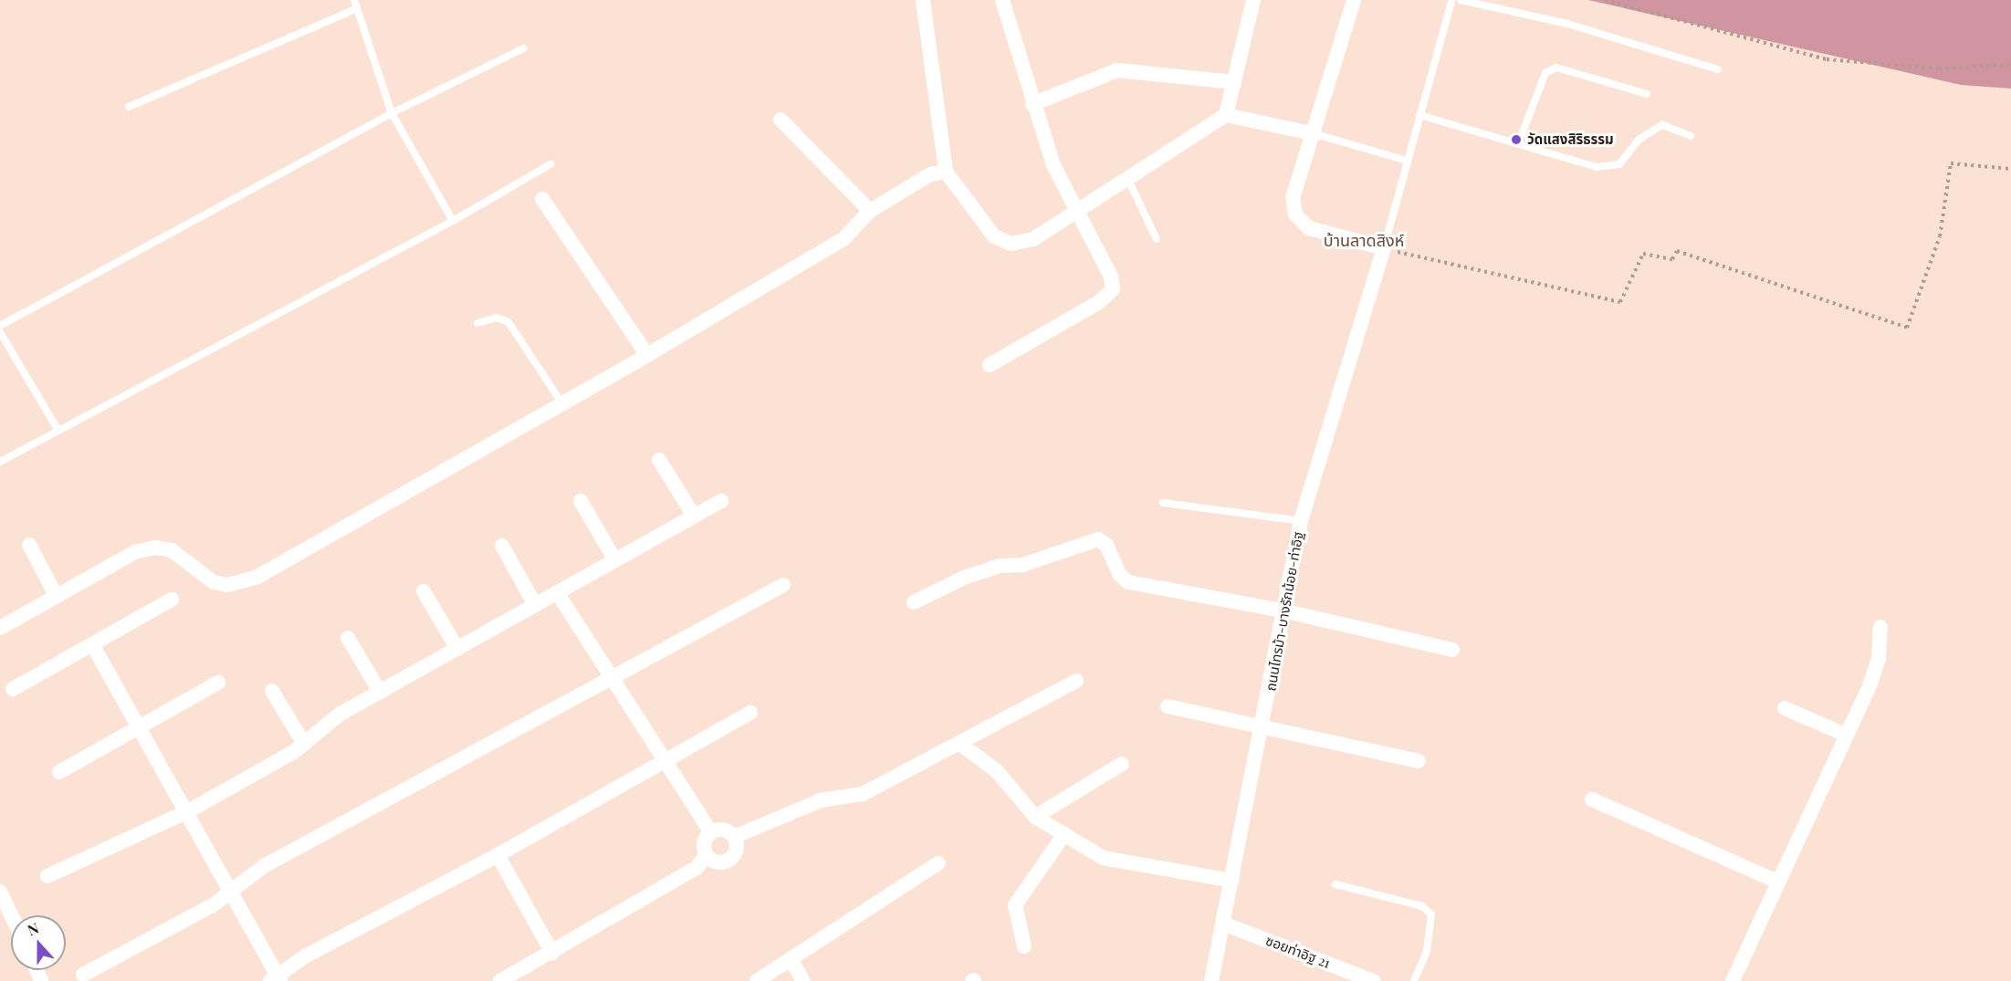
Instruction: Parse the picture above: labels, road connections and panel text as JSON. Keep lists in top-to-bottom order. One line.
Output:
{"streets":{"street":["ถนนไทรม้า-บางรักน้อย-ท่าอิฐ","ซอยท่าอิฐ 21"]},"crossings":[["ถนนไทรม้า-บางรักน้อย-ท่าอิฐ","ซอยท่าอิฐ 21"]],"districts":["บ้านลาดสิงห์"],"places":["วัดแสงสิริธรรม"],"north":"top"}
